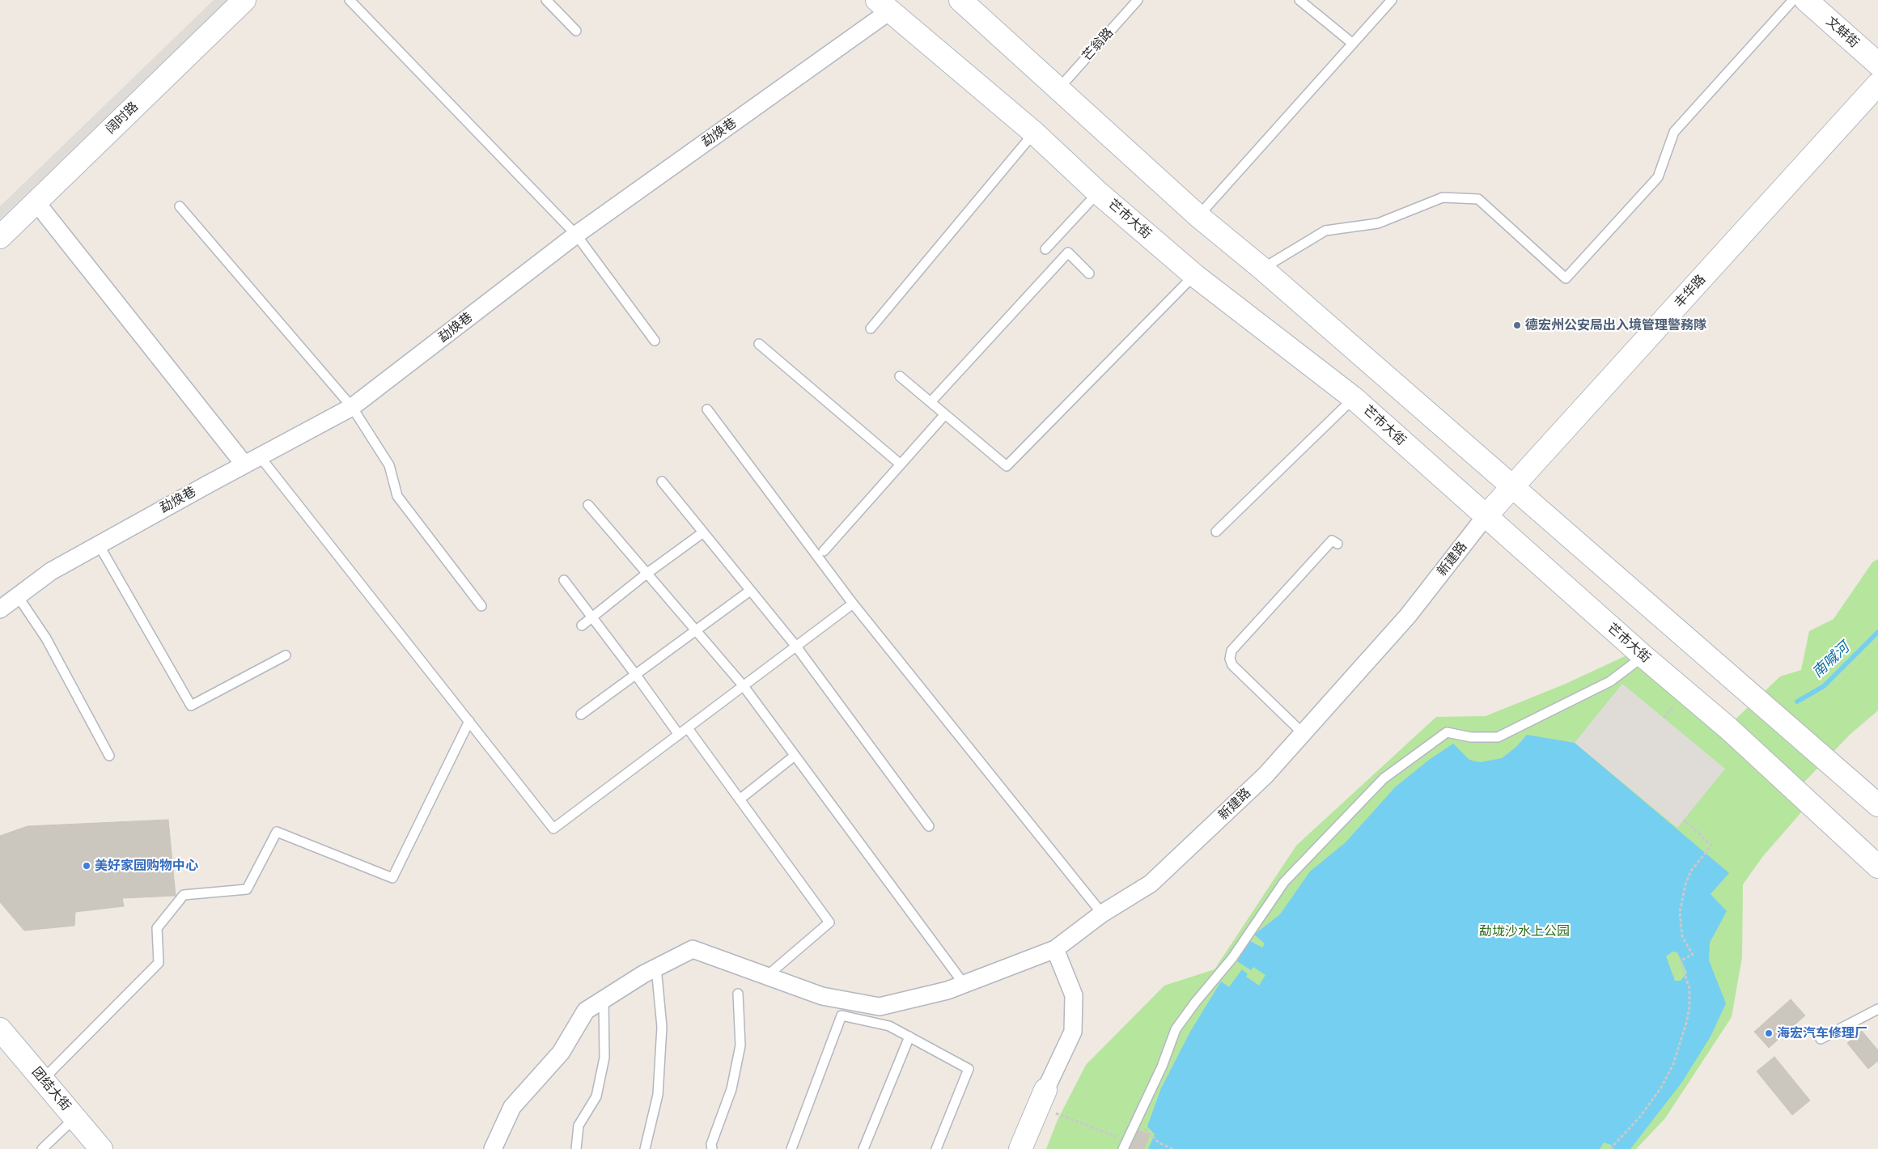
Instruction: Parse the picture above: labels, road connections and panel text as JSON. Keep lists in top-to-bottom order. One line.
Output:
{"streets":{"main road":["文蚌街","阔时路","芒市大街","丰华路","团结大街"],"street":["勐焕巷","新建路"],"lane":["芒翁路"]},"crossings":[["勐焕巷","芒市大街"],["芒市大街","丰华路"],["芒市大街","新建路"],["丰华路","新建路"]],"water":["南喊河"],"parks":["勐垅沙水上公园"],"places":["德宏州公安局出入境管理警務隊","美好家园购物中心","海宏汽车修理厂"]}
